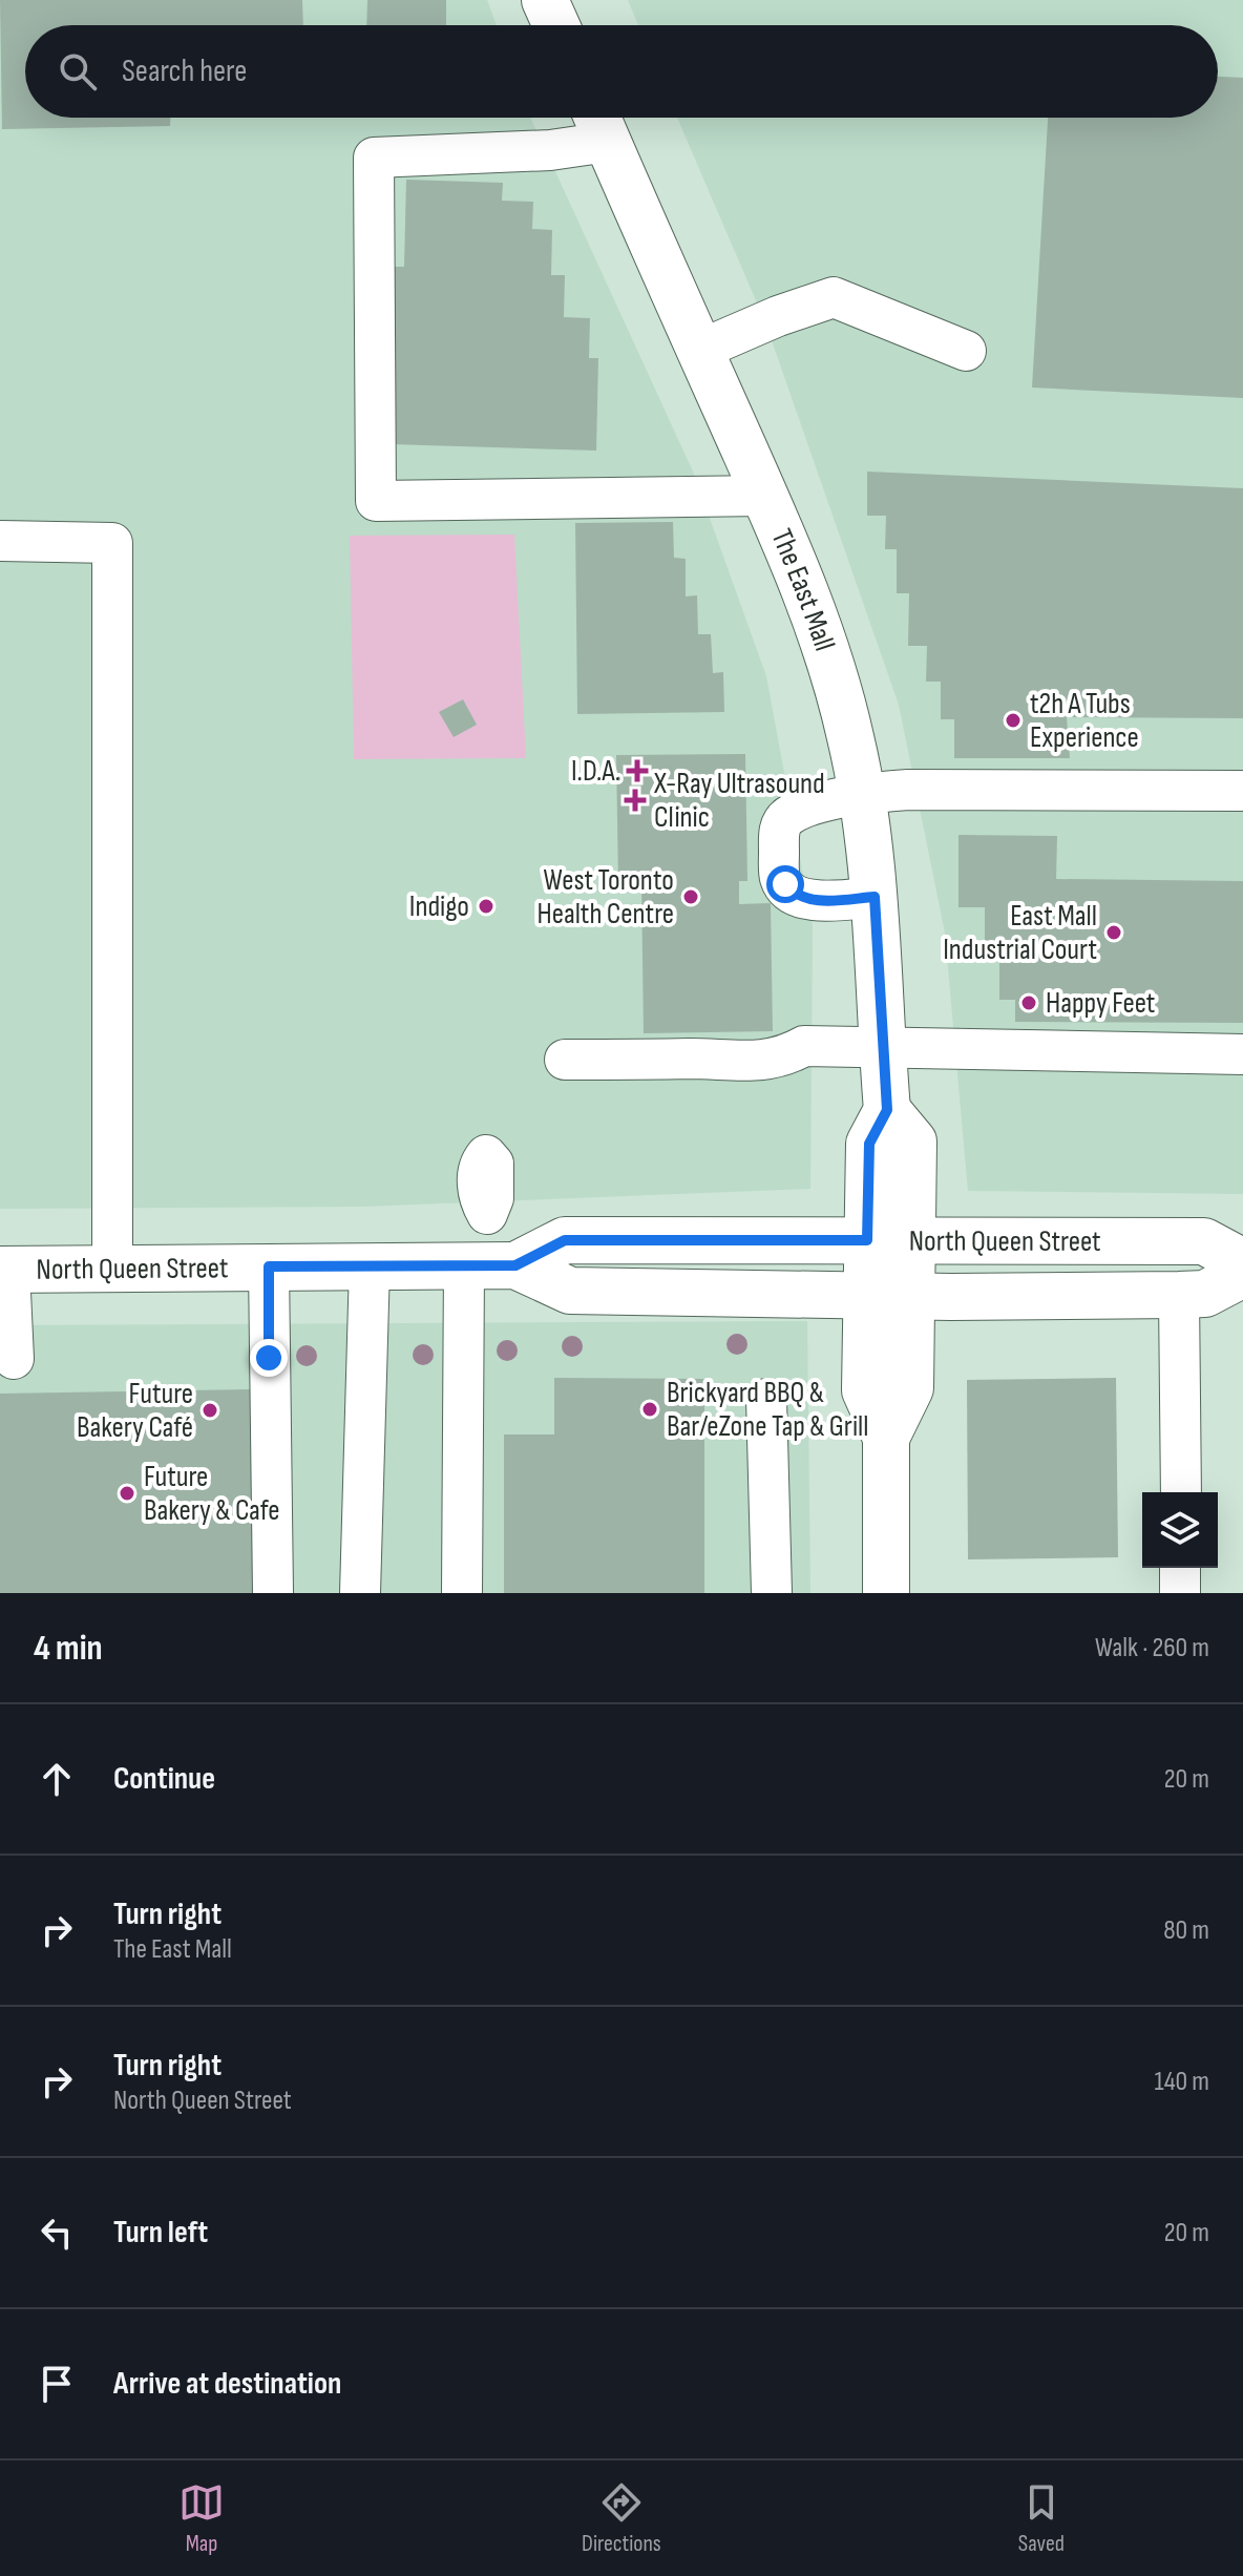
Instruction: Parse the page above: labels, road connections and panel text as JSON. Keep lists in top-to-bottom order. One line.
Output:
{"streets":{"main road":["The East Mall","North Queen Street"]},"crossings":[["The East Mall","North Queen Street"]],"places":{"other":["t2h A Tubs Experience","West Toronto Health Centre","Indigo","East Mall Industrial Court","Happy Feet","Brickyard BBQ & Bar/eZone Tap & Grill","Future Bakery Café","Future Bakery & Cafe"],"health":["I.D.A.","X-Ray Ultrasound Clinic"]},"page":{"search":"Search here","heading":["4 min","Walk · 260 m"],"list":[["Continue","20 m"],["Turn right","The East Mall","80 m"],["Turn right","North Queen Street","140 m"],["Turn left","20 m"],"Arrive at destination"],"nav":["Map","Directions","Saved"]}}
